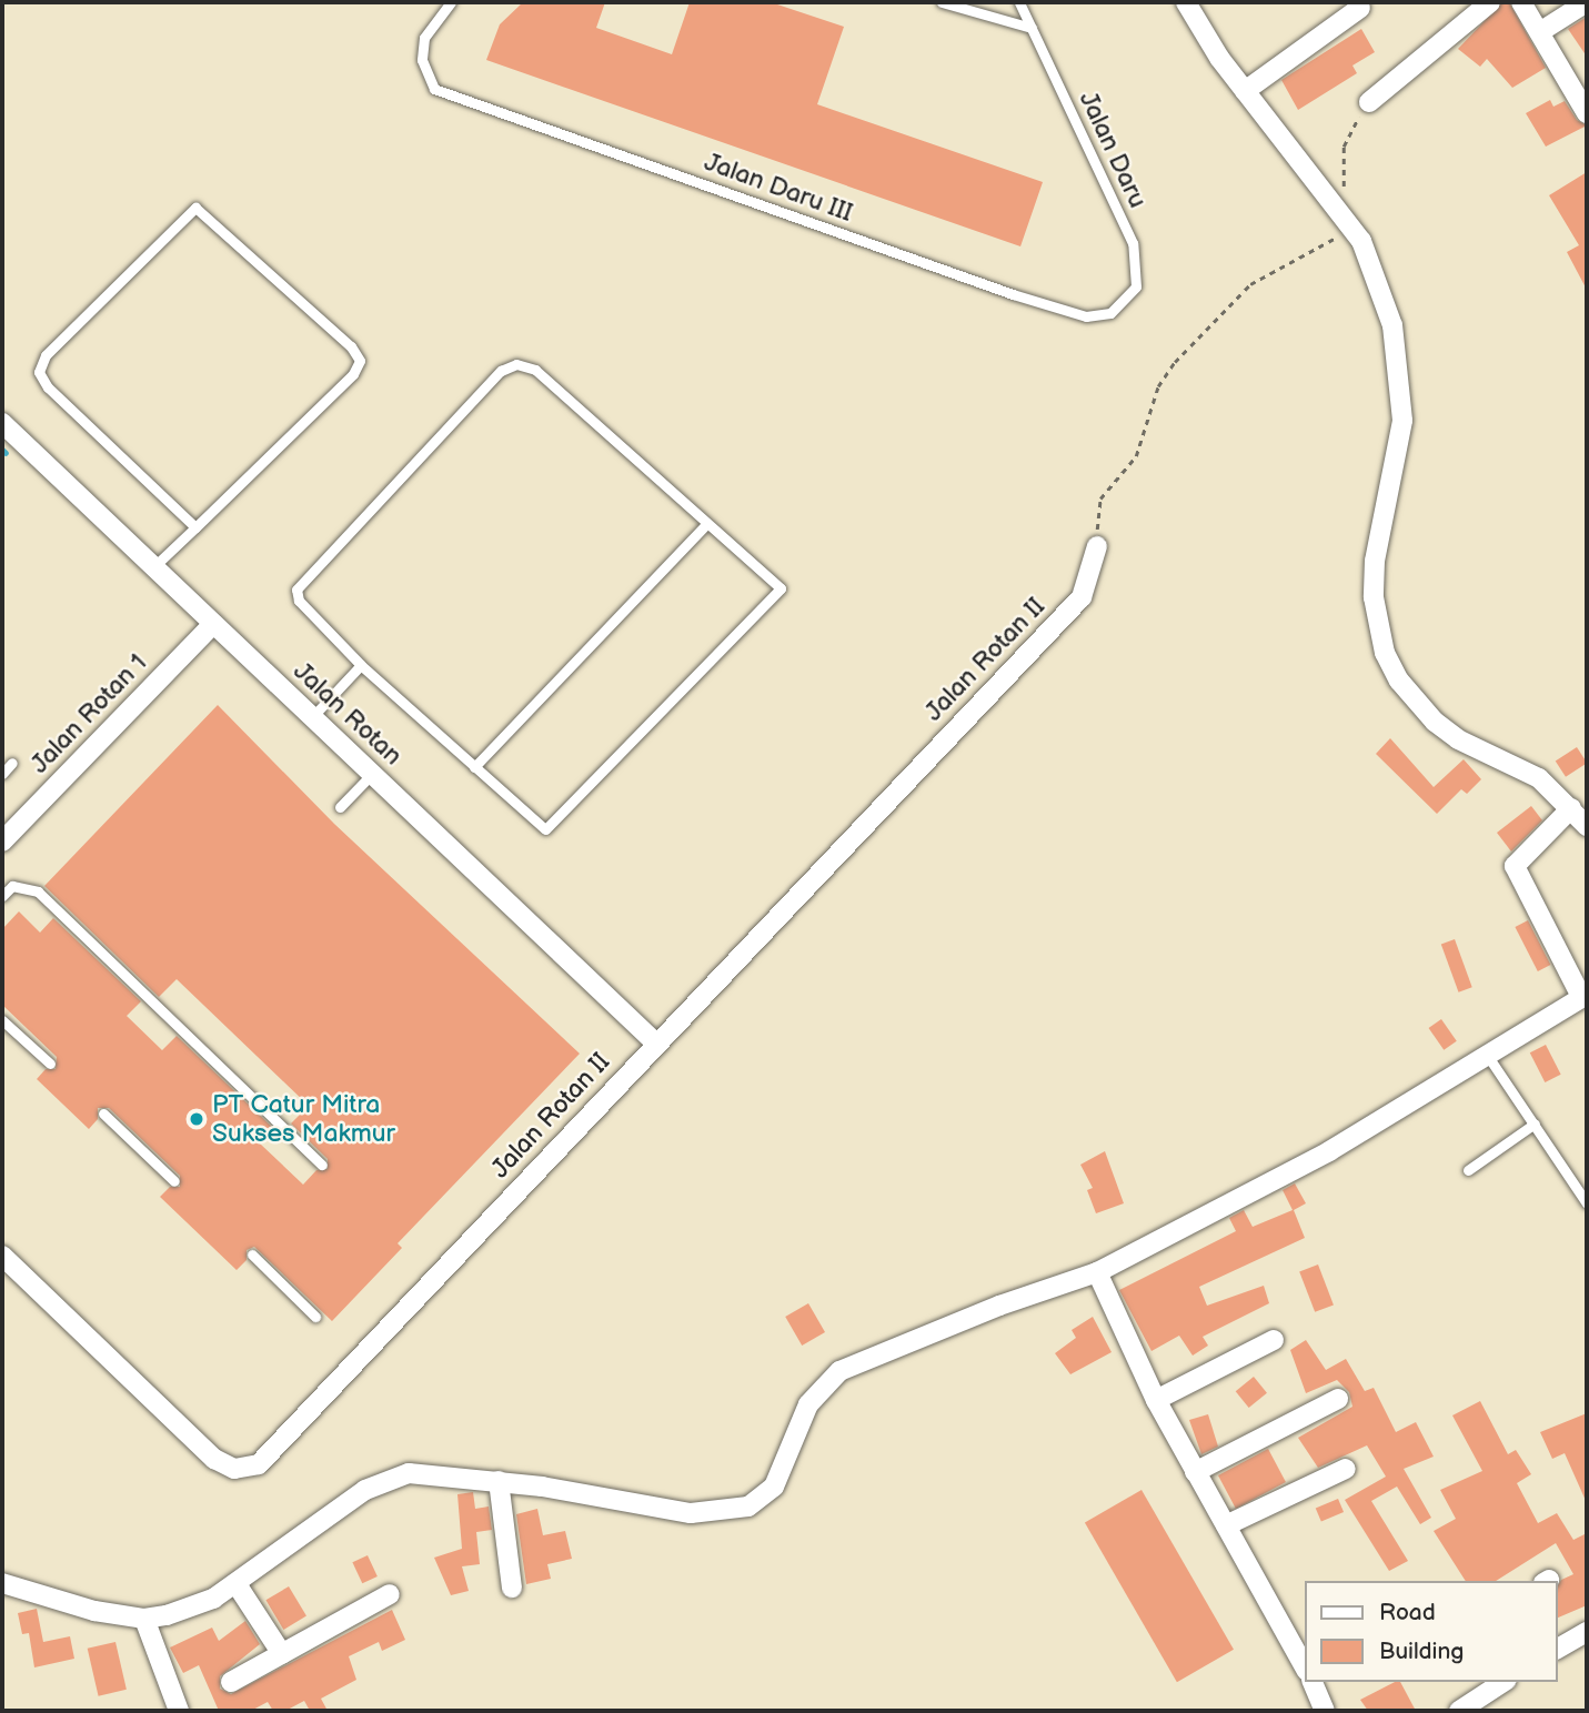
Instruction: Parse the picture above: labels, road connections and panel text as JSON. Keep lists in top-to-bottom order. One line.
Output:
{"streets":{"street":["Jalan Rotan II","Jalan Rotan 1","Jalan Rotan"],"lane":["Jalan Daru","Jalan Daru III"]},"crossings":[["Jalan Daru","Jalan Daru III"],["Jalan Rotan II","Jalan Rotan"],["Jalan Rotan 1","Jalan Rotan"]],"places":["PT Catur Mitra Sukses Makmur"],"legend":["Road","Building"]}
